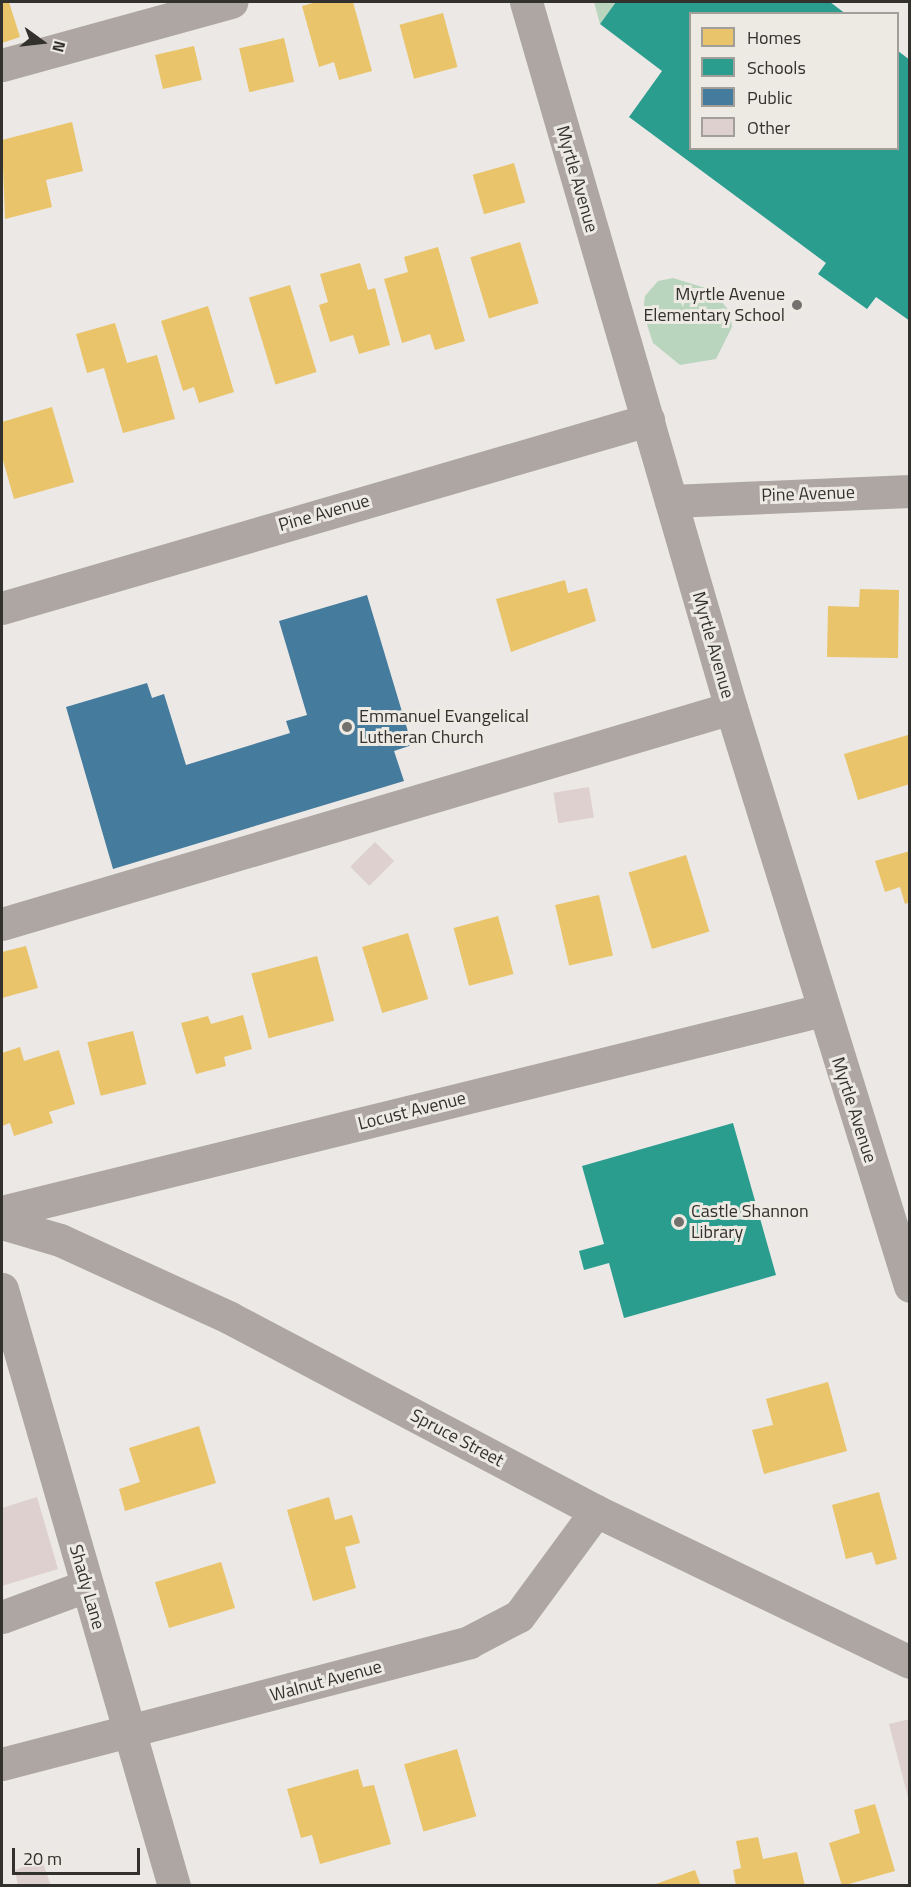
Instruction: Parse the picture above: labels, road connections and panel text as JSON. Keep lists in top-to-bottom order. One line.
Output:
{"streets":{"street":["Myrtle Avenue","Pine Avenue","Locust Avenue","Spruce Street","Shady Lane","Walnut Avenue"]},"crossings":[["Myrtle Avenue","Pine Avenue"],["Myrtle Avenue","Locust Avenue"],["Spruce Street","Walnut Avenue"],["Shady Lane","Walnut Avenue"]],"places":["Myrtle Avenue Elementary School","Emmanuel Evangelical Lutheran Church","Castle Shannon Library"],"legend":["Homes","Schools","Public","Other"],"scale_bar":"20 m","north":"right"}
